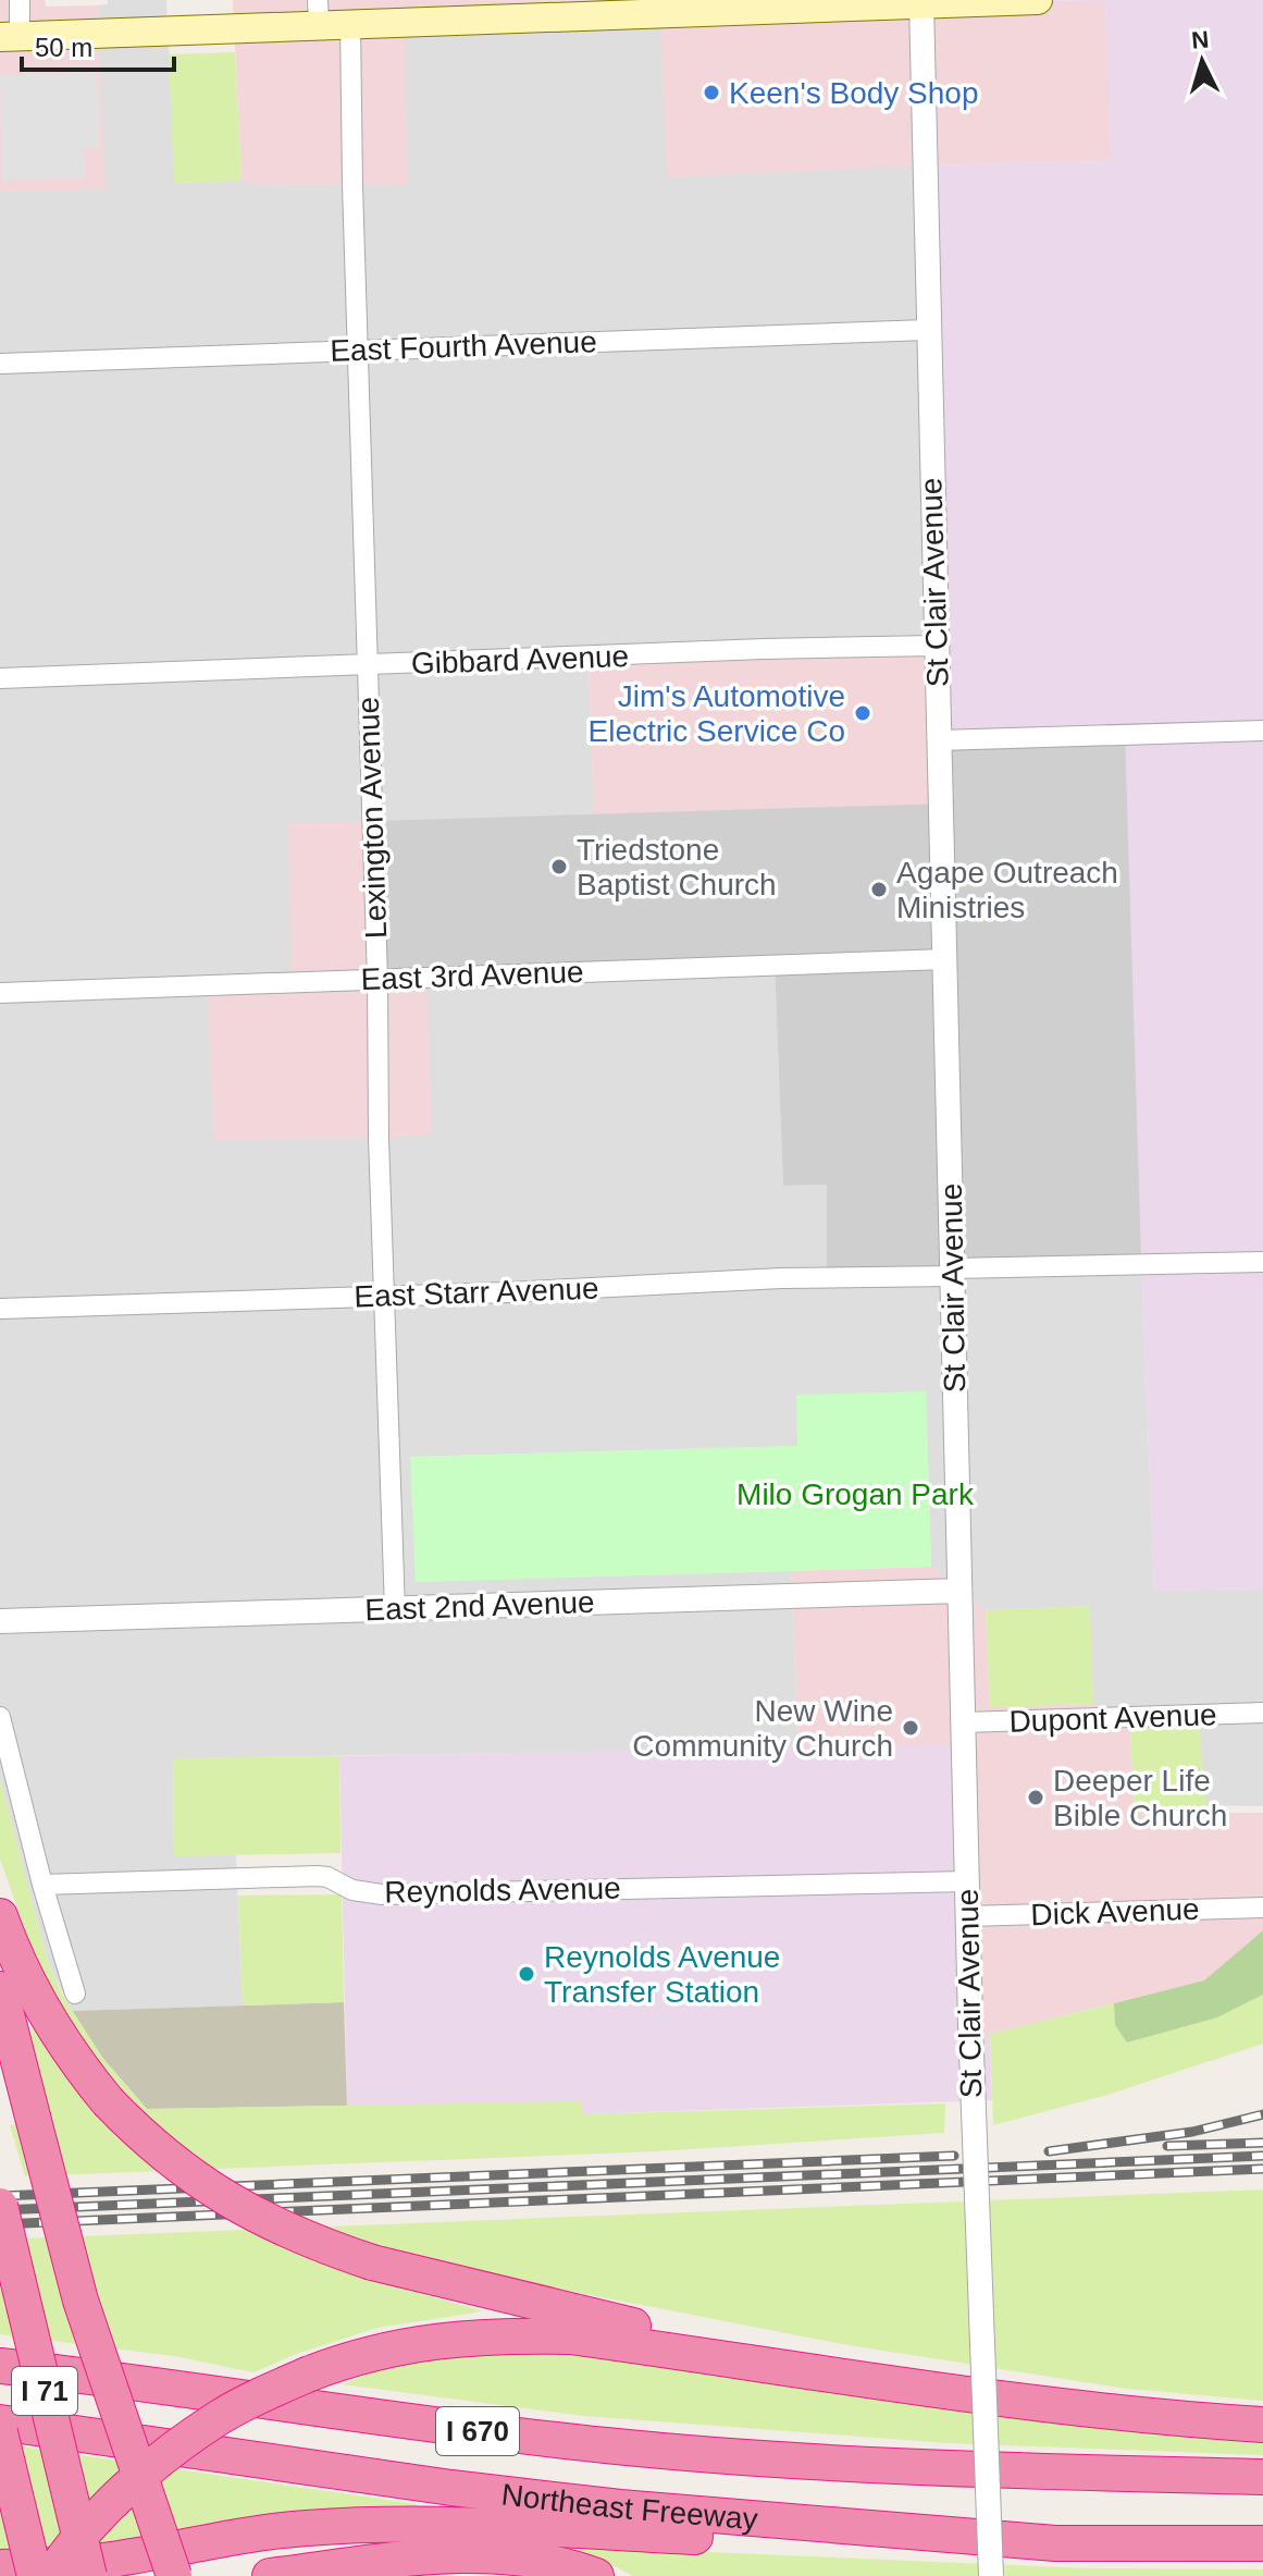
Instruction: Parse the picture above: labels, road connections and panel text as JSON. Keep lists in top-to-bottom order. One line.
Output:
{"streets":{"highway":["I 71","I 670","Northeast Freeway"],"street":["East Fourth Avenue","St Clair Avenue","Gibbard Avenue","Lexington Avenue","East 3rd Avenue","East Starr Avenue","East 2nd Avenue","Dupont Avenue","Reynolds Avenue","Dick Avenue"]},"crossings":[["East Fourth Avenue","St Clair Avenue"],["East Fourth Avenue","Lexington Avenue"],["St Clair Avenue","Gibbard Avenue"],["St Clair Avenue","East 3rd Avenue"],["St Clair Avenue","East Starr Avenue"],["St Clair Avenue","East 2nd Avenue"],["St Clair Avenue","Dupont Avenue"],["St Clair Avenue","Reynolds Avenue"],["St Clair Avenue","Dick Avenue"],["Gibbard Avenue","Lexington Avenue"],["Lexington Avenue","East 3rd Avenue"],["Lexington Avenue","East Starr Avenue"],["Lexington Avenue","East 2nd Avenue"]],"parks":["Milo Grogan Park"],"places":["Keen's Body Shop","Jim's Automotive Electric Service Co","Triedstone Baptist Church","Agape Outreach Ministries","New Wine Community Church","Deeper Life Bible Church","Reynolds Avenue Transfer Station"],"scale_bar":"50 m","north":"top"}
